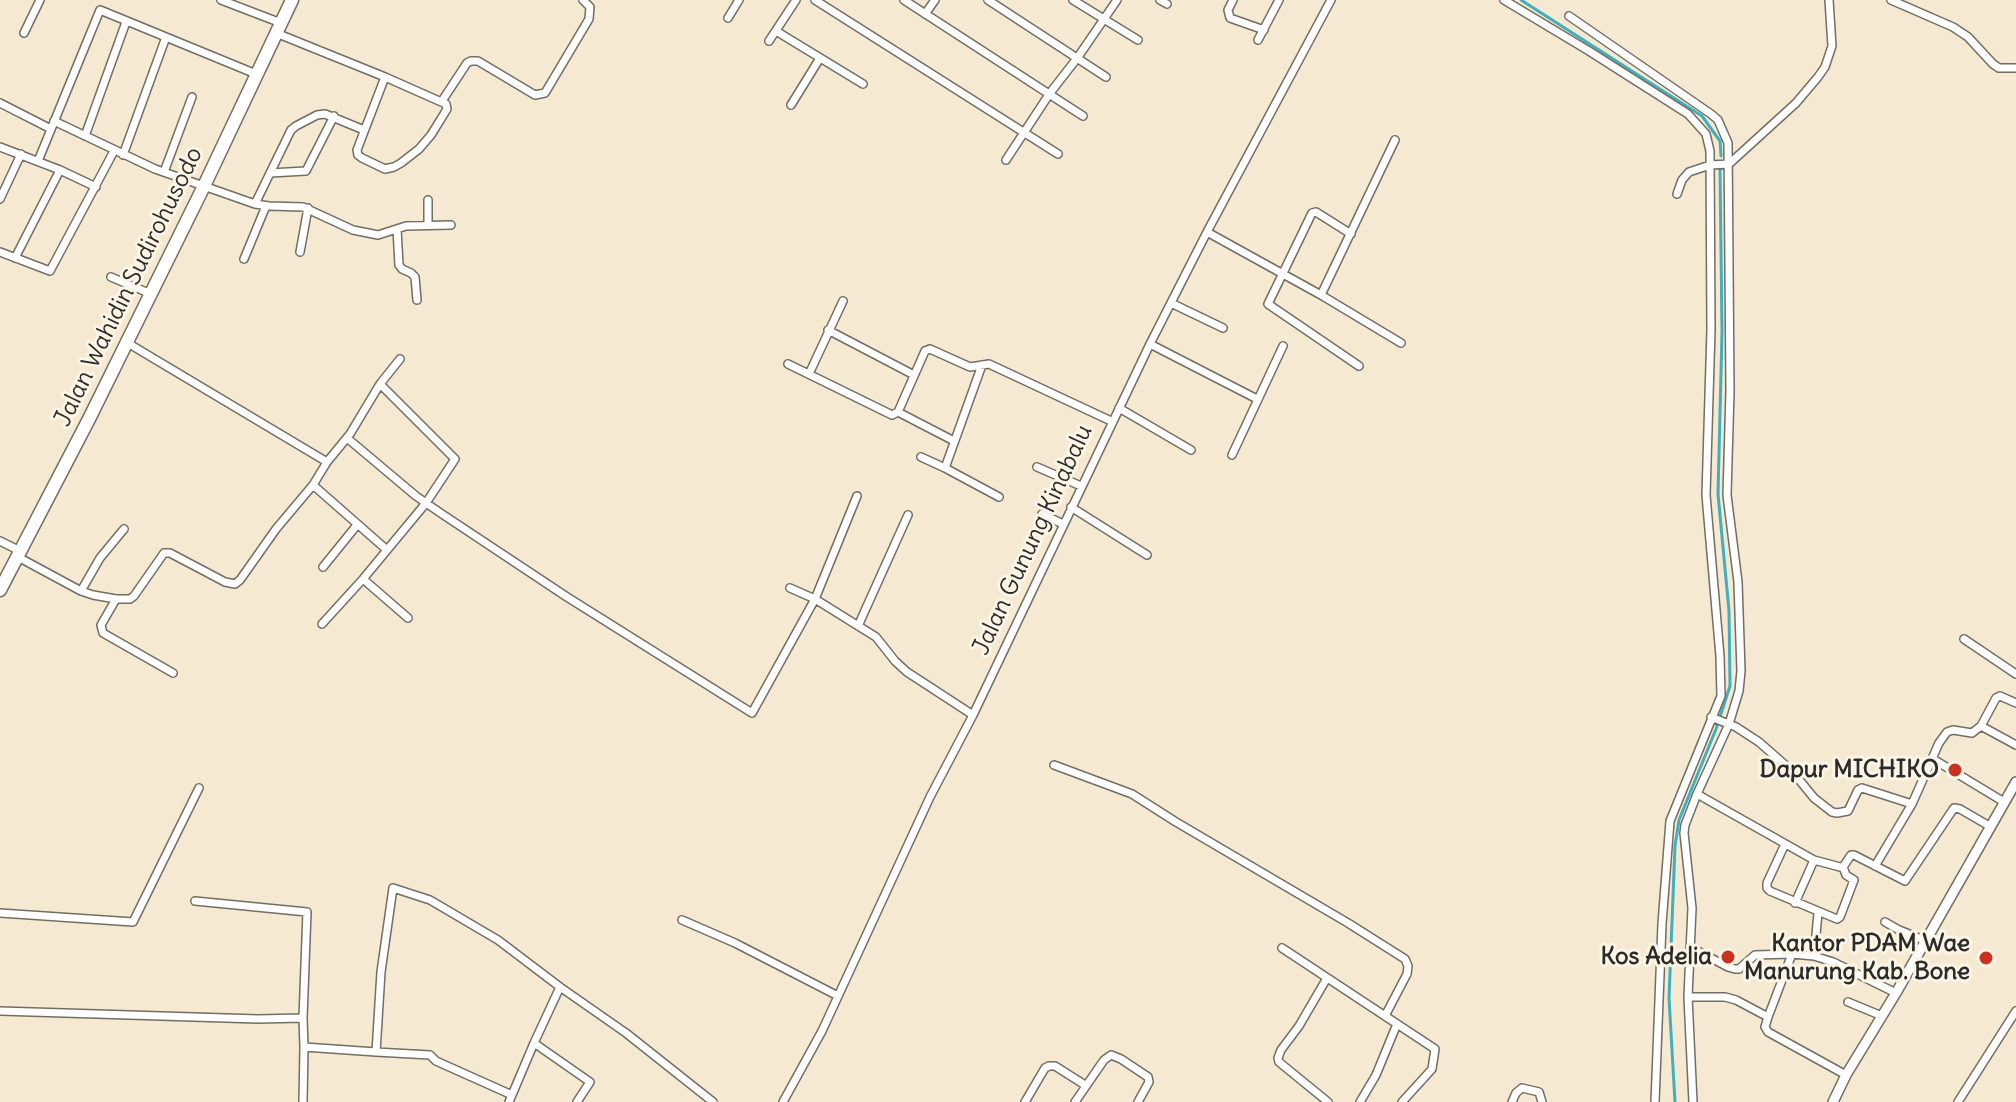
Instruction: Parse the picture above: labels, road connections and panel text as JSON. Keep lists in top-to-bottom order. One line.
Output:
{"streets":{"highway":["Jalan Wahidin Sudirohusodo"],"street":["Jalan Gunung Kinabalu"]},"places":["Dapur MICHIKO","Kos Adelia","Kantor PDAM Wae Manurung Kab. Bone"]}
